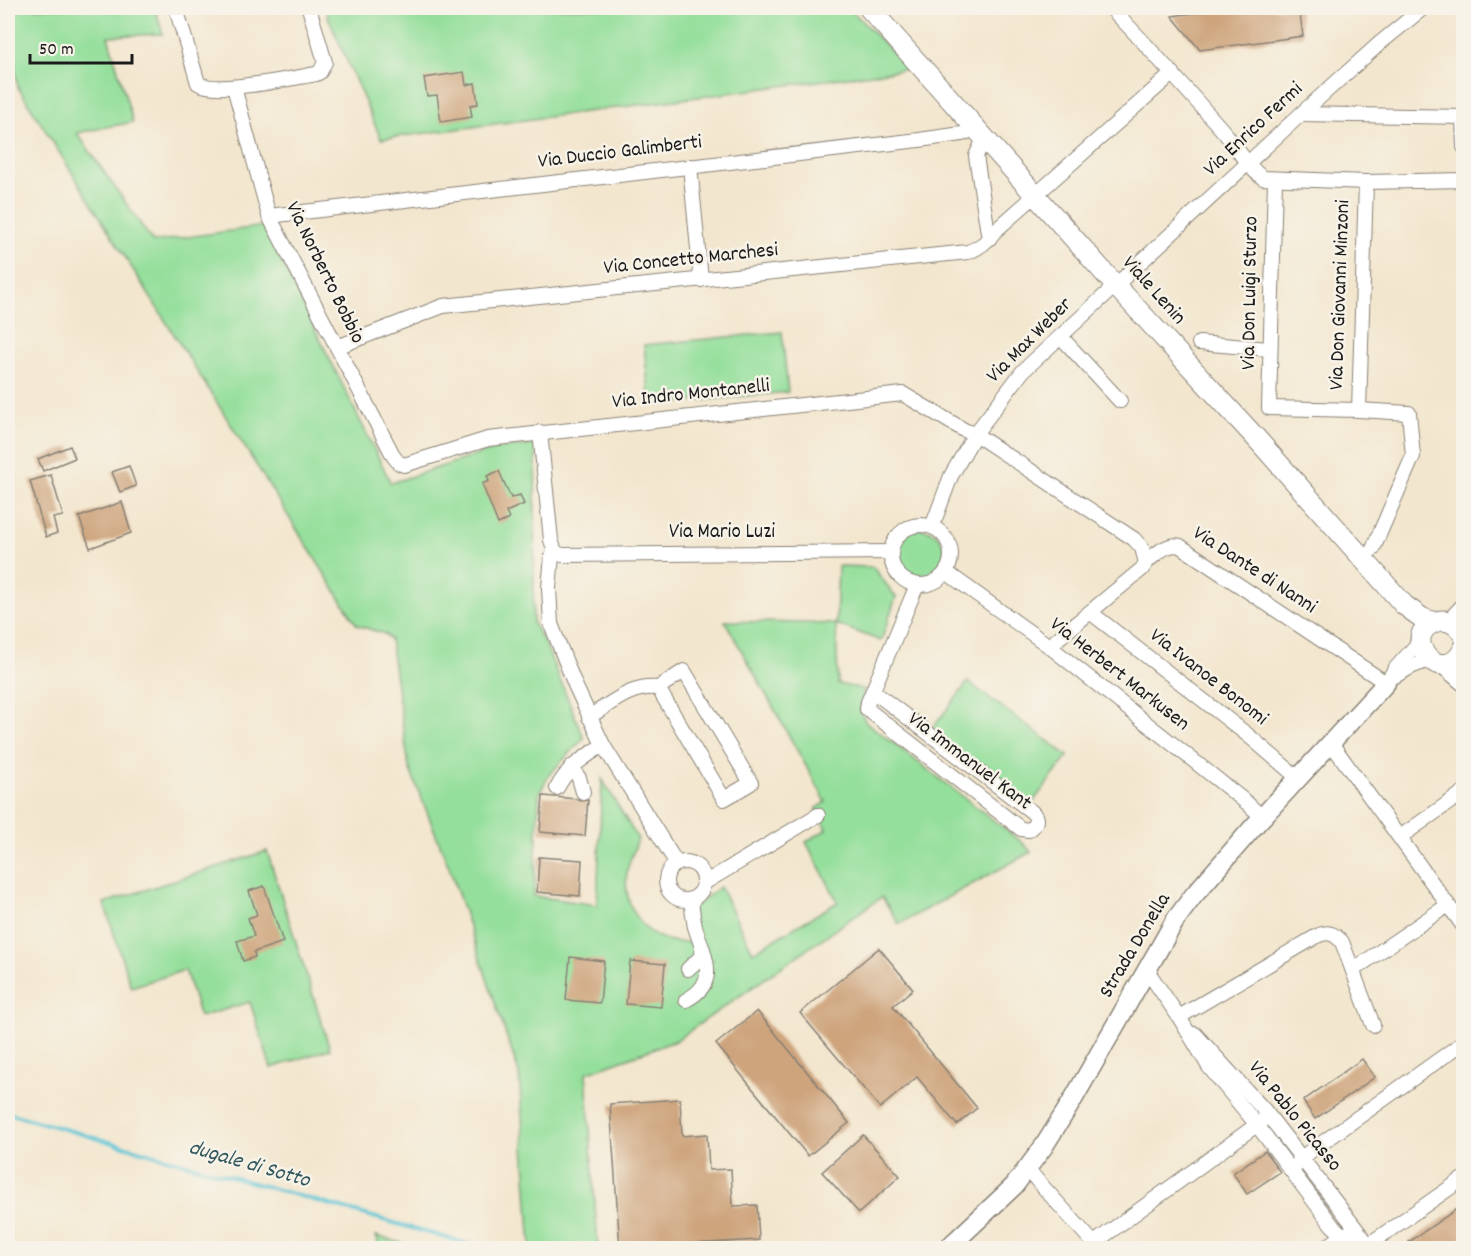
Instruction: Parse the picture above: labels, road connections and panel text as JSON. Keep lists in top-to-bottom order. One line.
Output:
{"streets":{"main road":["Viale Lenin"],"street":["Via Enrico Fermi","Via Duccio Galimberti","Via Concetto Marchesi","Via Norberto Bobbio","Via Don Luigi Sturzo","Via Don Giovanni Minzoni","Via Max Weber","Via Indro Montanelli","Via Mario Luzi","Via Dante di Nanni","Via Herbert Markusen","Via Ivanoe Bonomi","Via Immanuel Kant","Strada Donella","Via Pablo Picasso"]},"crossings":[["Via Enrico Fermi","Viale Lenin"],["Via Enrico Fermi","Via Max Weber"],["Via Duccio Galimberti","Via Norberto Bobbio"],["Via Duccio Galimberti","Viale Lenin"],["Via Concetto Marchesi","Via Norberto Bobbio"],["Via Concetto Marchesi","Viale Lenin"],["Via Norberto Bobbio","Via Indro Montanelli"],["Viale Lenin","Via Max Weber"],["Via Don Luigi Sturzo","Via Don Giovanni Minzoni"],["Via Max Weber","Via Indro Montanelli"],["Via Max Weber","Via Mario Luzi"],["Via Max Weber","Via Herbert Markusen"],["Via Max Weber","Via Immanuel Kant"],["Via Mario Luzi","Via Herbert Markusen"],["Via Mario Luzi","Via Immanuel Kant"],["Via Dante di Nanni","Via Herbert Markusen"],["Via Dante di Nanni","Via Ivanoe Bonomi"],["Via Dante di Nanni","Strada Donella"],["Via Herbert Markusen","Via Immanuel Kant"],["Via Herbert Markusen","Strada Donella"],["Via Ivanoe Bonomi","Strada Donella"],["Strada Donella","Via Pablo Picasso"]],"water":["dugale di Sotto"],"scale_bar":"50 m"}
